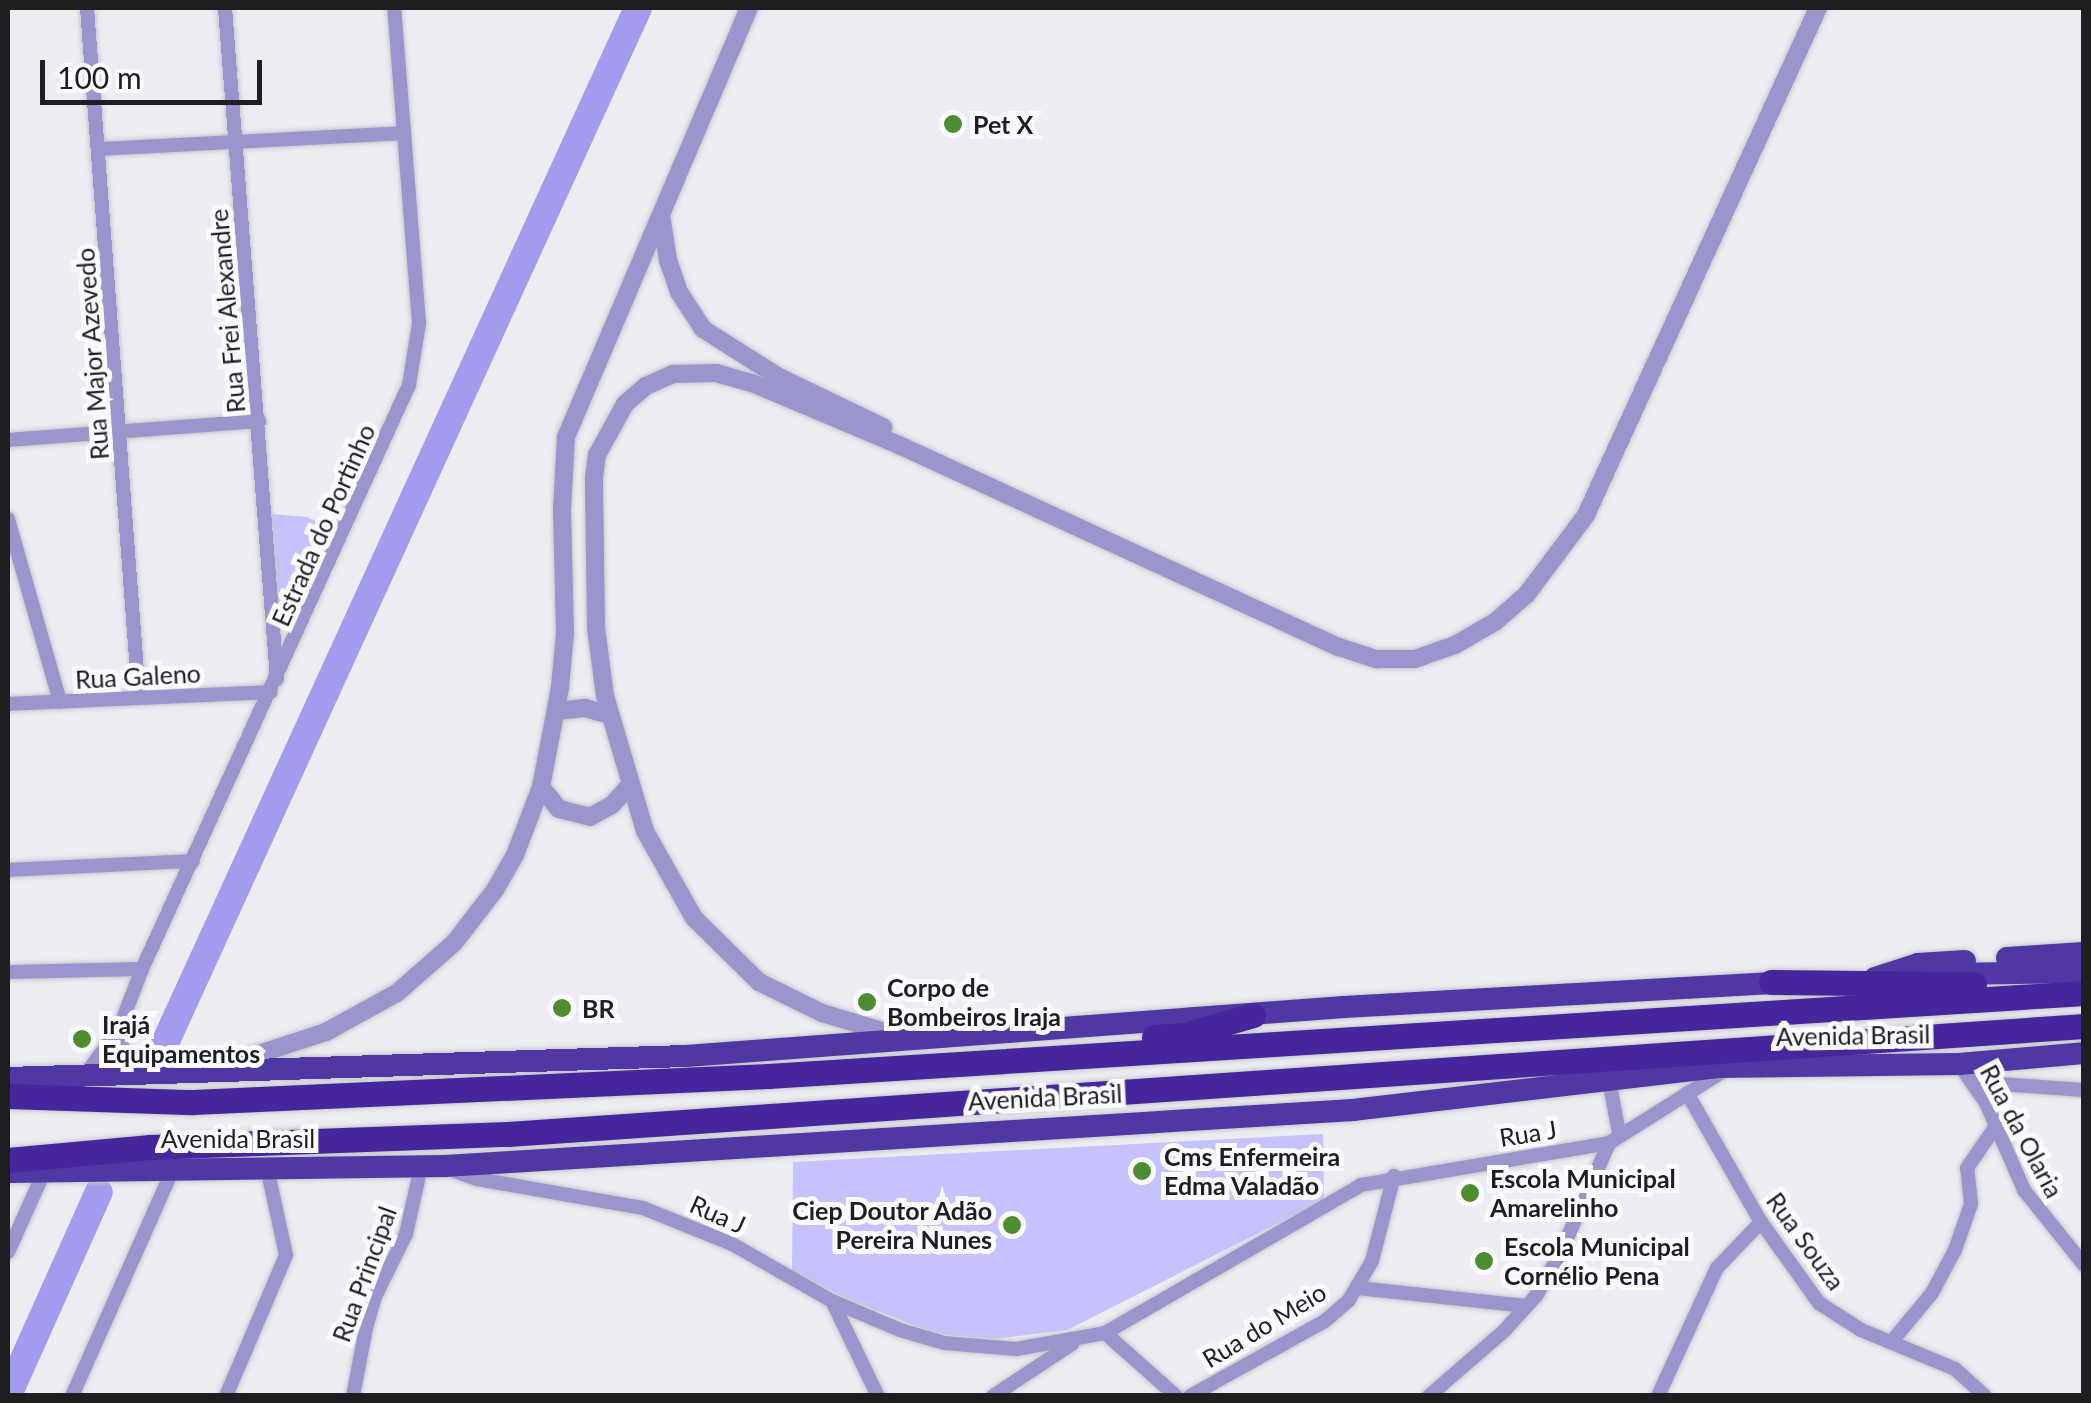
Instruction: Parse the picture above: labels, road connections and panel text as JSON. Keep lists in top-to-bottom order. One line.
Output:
{"streets":{"highway":["Avenida Brasil"],"street":["Rua Frei Alexandre","Rua Major Azevedo","Estrada do Portinho","Rua Galeno","Rua da Olaria","Rua J","Rua Souza","Rua Principal","Rua do Meio"]},"crossings":[["Rua Frei Alexandre","Estrada do Portinho"],["Rua Frei Alexandre","Rua Galeno"],["Rua Major Azevedo","Rua Galeno"],["Estrada do Portinho","Rua Galeno"],["Avenida Brasil","Rua da Olaria"],["Avenida Brasil","Rua J"],["Avenida Brasil","Rua Principal"],["Rua J","Rua do Meio"]],"places":["Pet X","Corpo de Bombeiros Iraja","BR","Irajá Equipamentos","Cms Enfermeira Edma Valadão","Escola Municipal Amarelinho","Ciep Doutor Adão Pereira Nunes","Escola Municipal Cornélio Pena"],"scale_bar":"100 m"}
